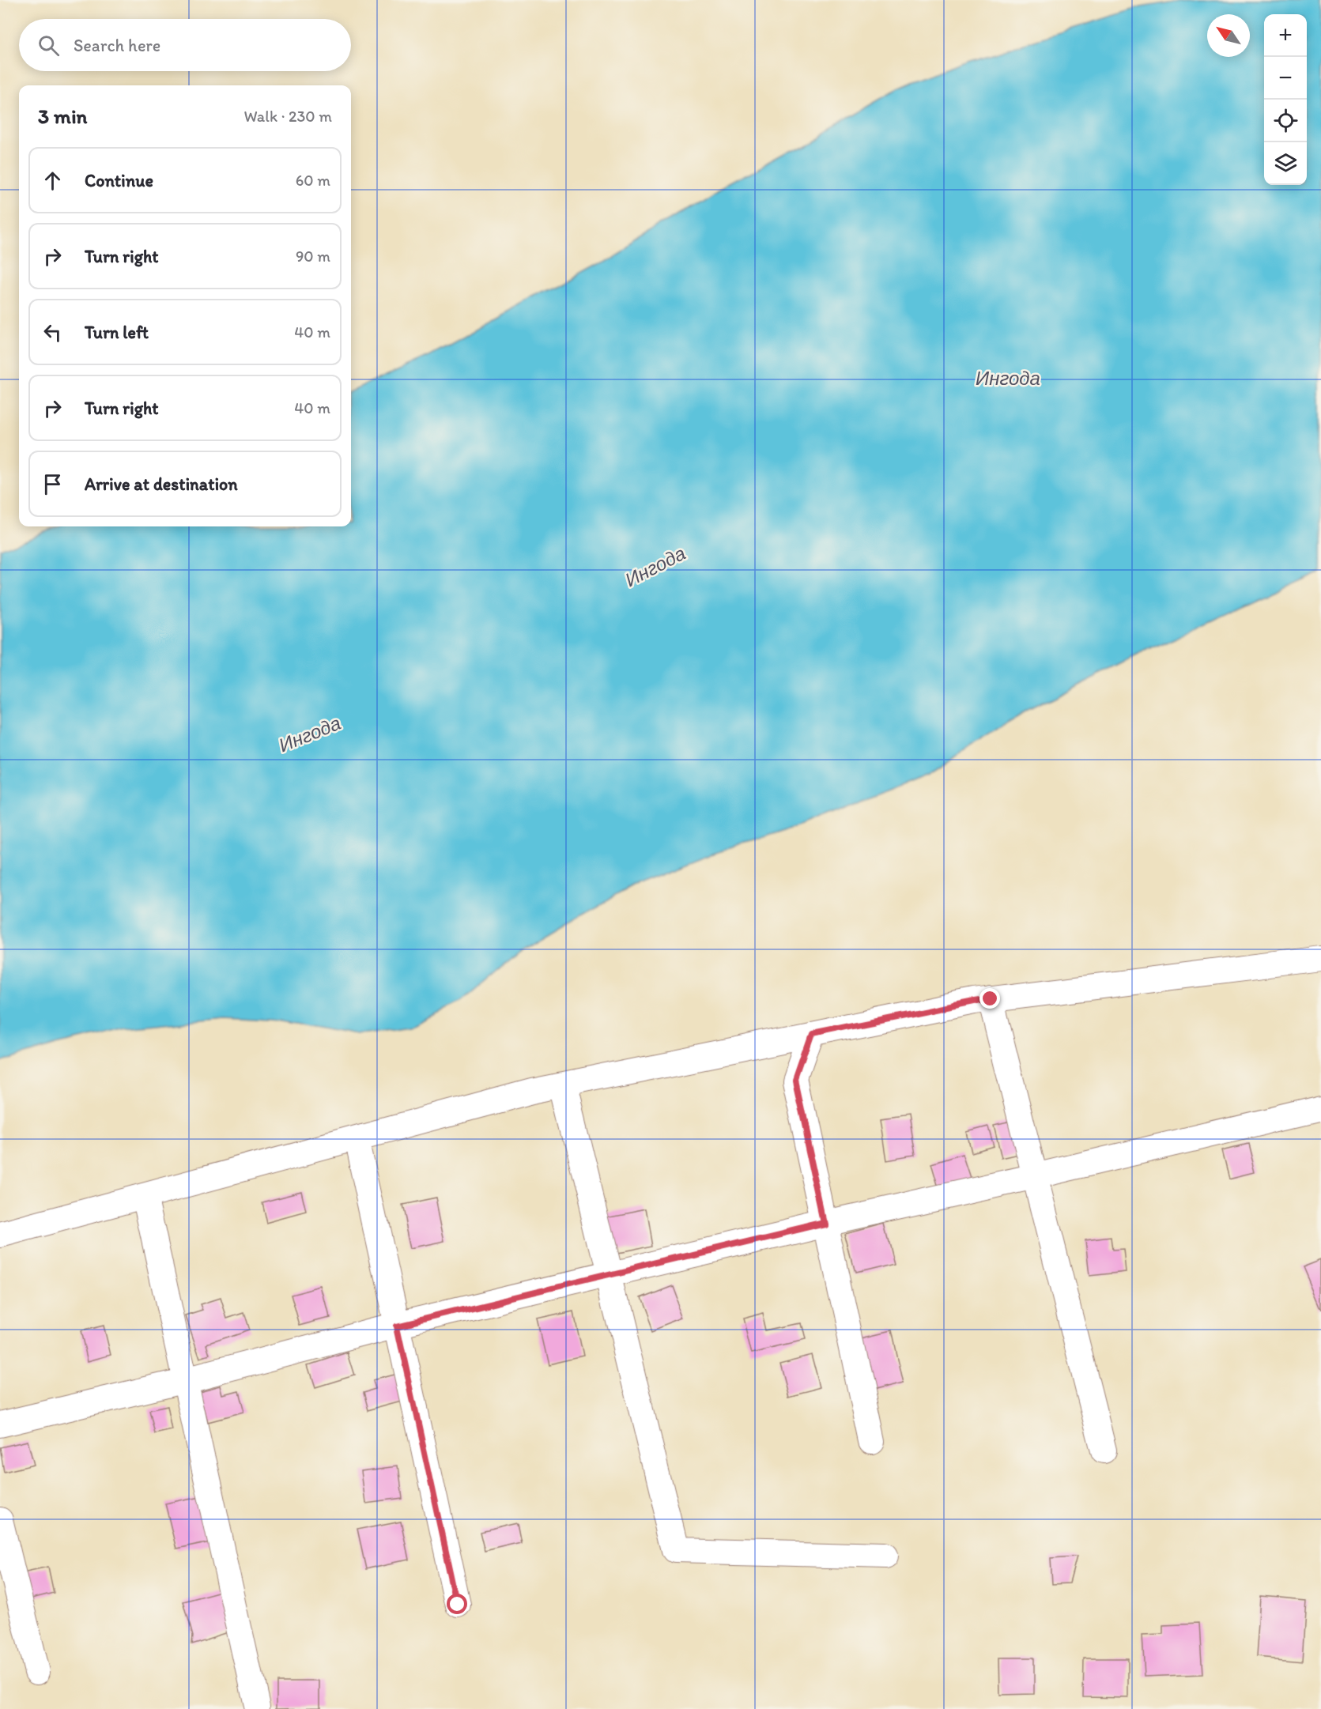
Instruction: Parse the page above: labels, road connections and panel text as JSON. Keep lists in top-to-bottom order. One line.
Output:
{"water":["Ингода"],"north":"top left","page":{"map_buttons":["+","−"],"search":"Search here","heading":["3 min","Walk · 230 m"],"list":[["Continue","60 m"],["Turn right","90 m"],["Turn left","40 m"],["Turn right","40 m"],"Arrive at destination"]}}
